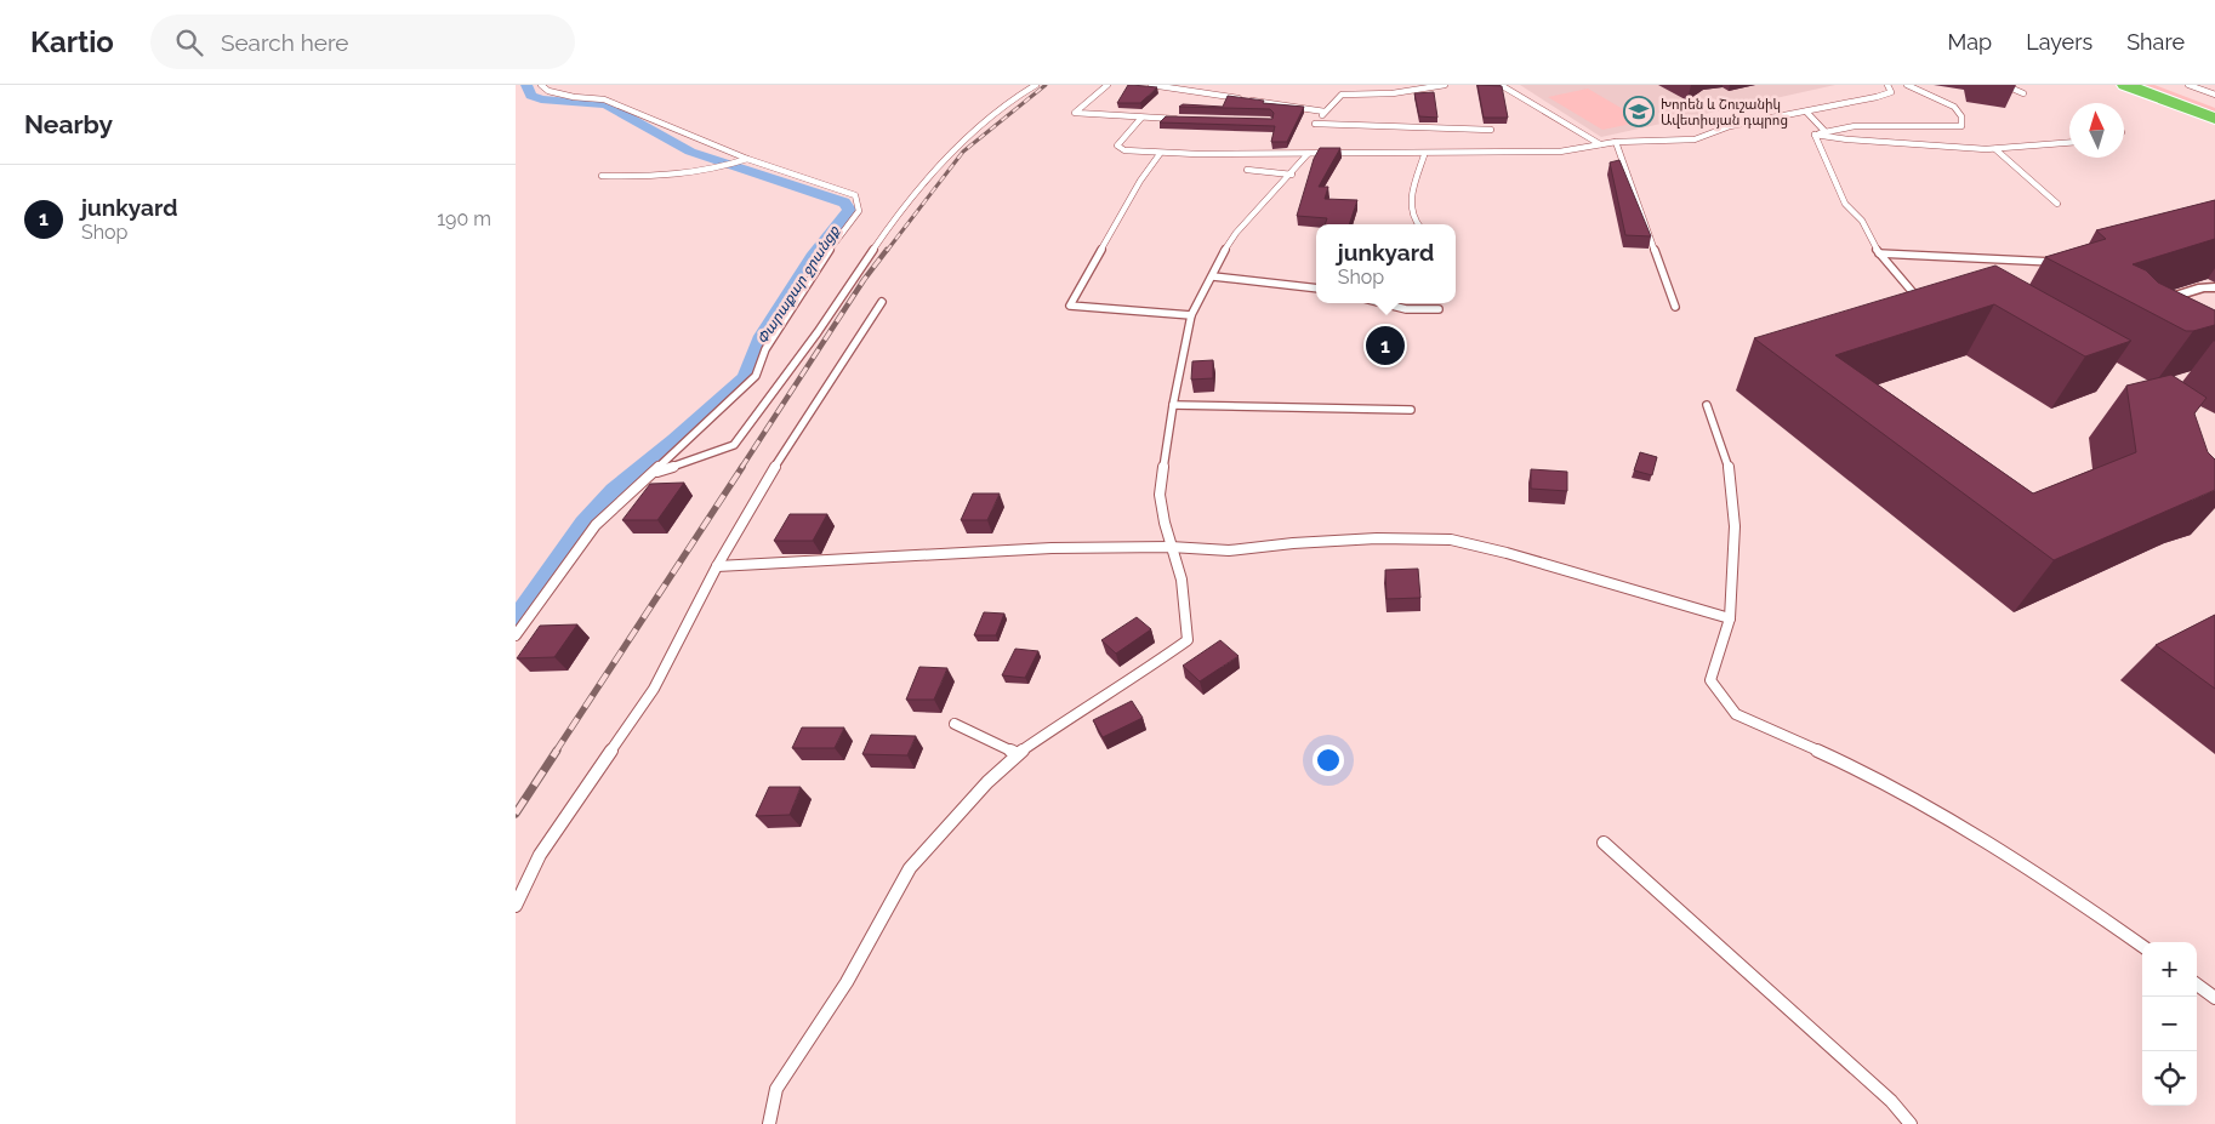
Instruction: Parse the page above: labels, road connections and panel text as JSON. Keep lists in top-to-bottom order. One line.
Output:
{"water":["Փարաքար ջրանցք"],"places":{"school or university":["Խորեն և Շուշանիկ Ավետիսյան դպրոց"]},"north":"top","page":{"header":"Kartio","search":"Search here","nav":["Map","Layers","Share"],"heading":"Nearby","list":[{"mark":"1","name":"junkyard","note":"Shop","value":"190 m"}],"popup":["junkyard","Shop"],"pins":"1","map_buttons":["+","−"]}}
